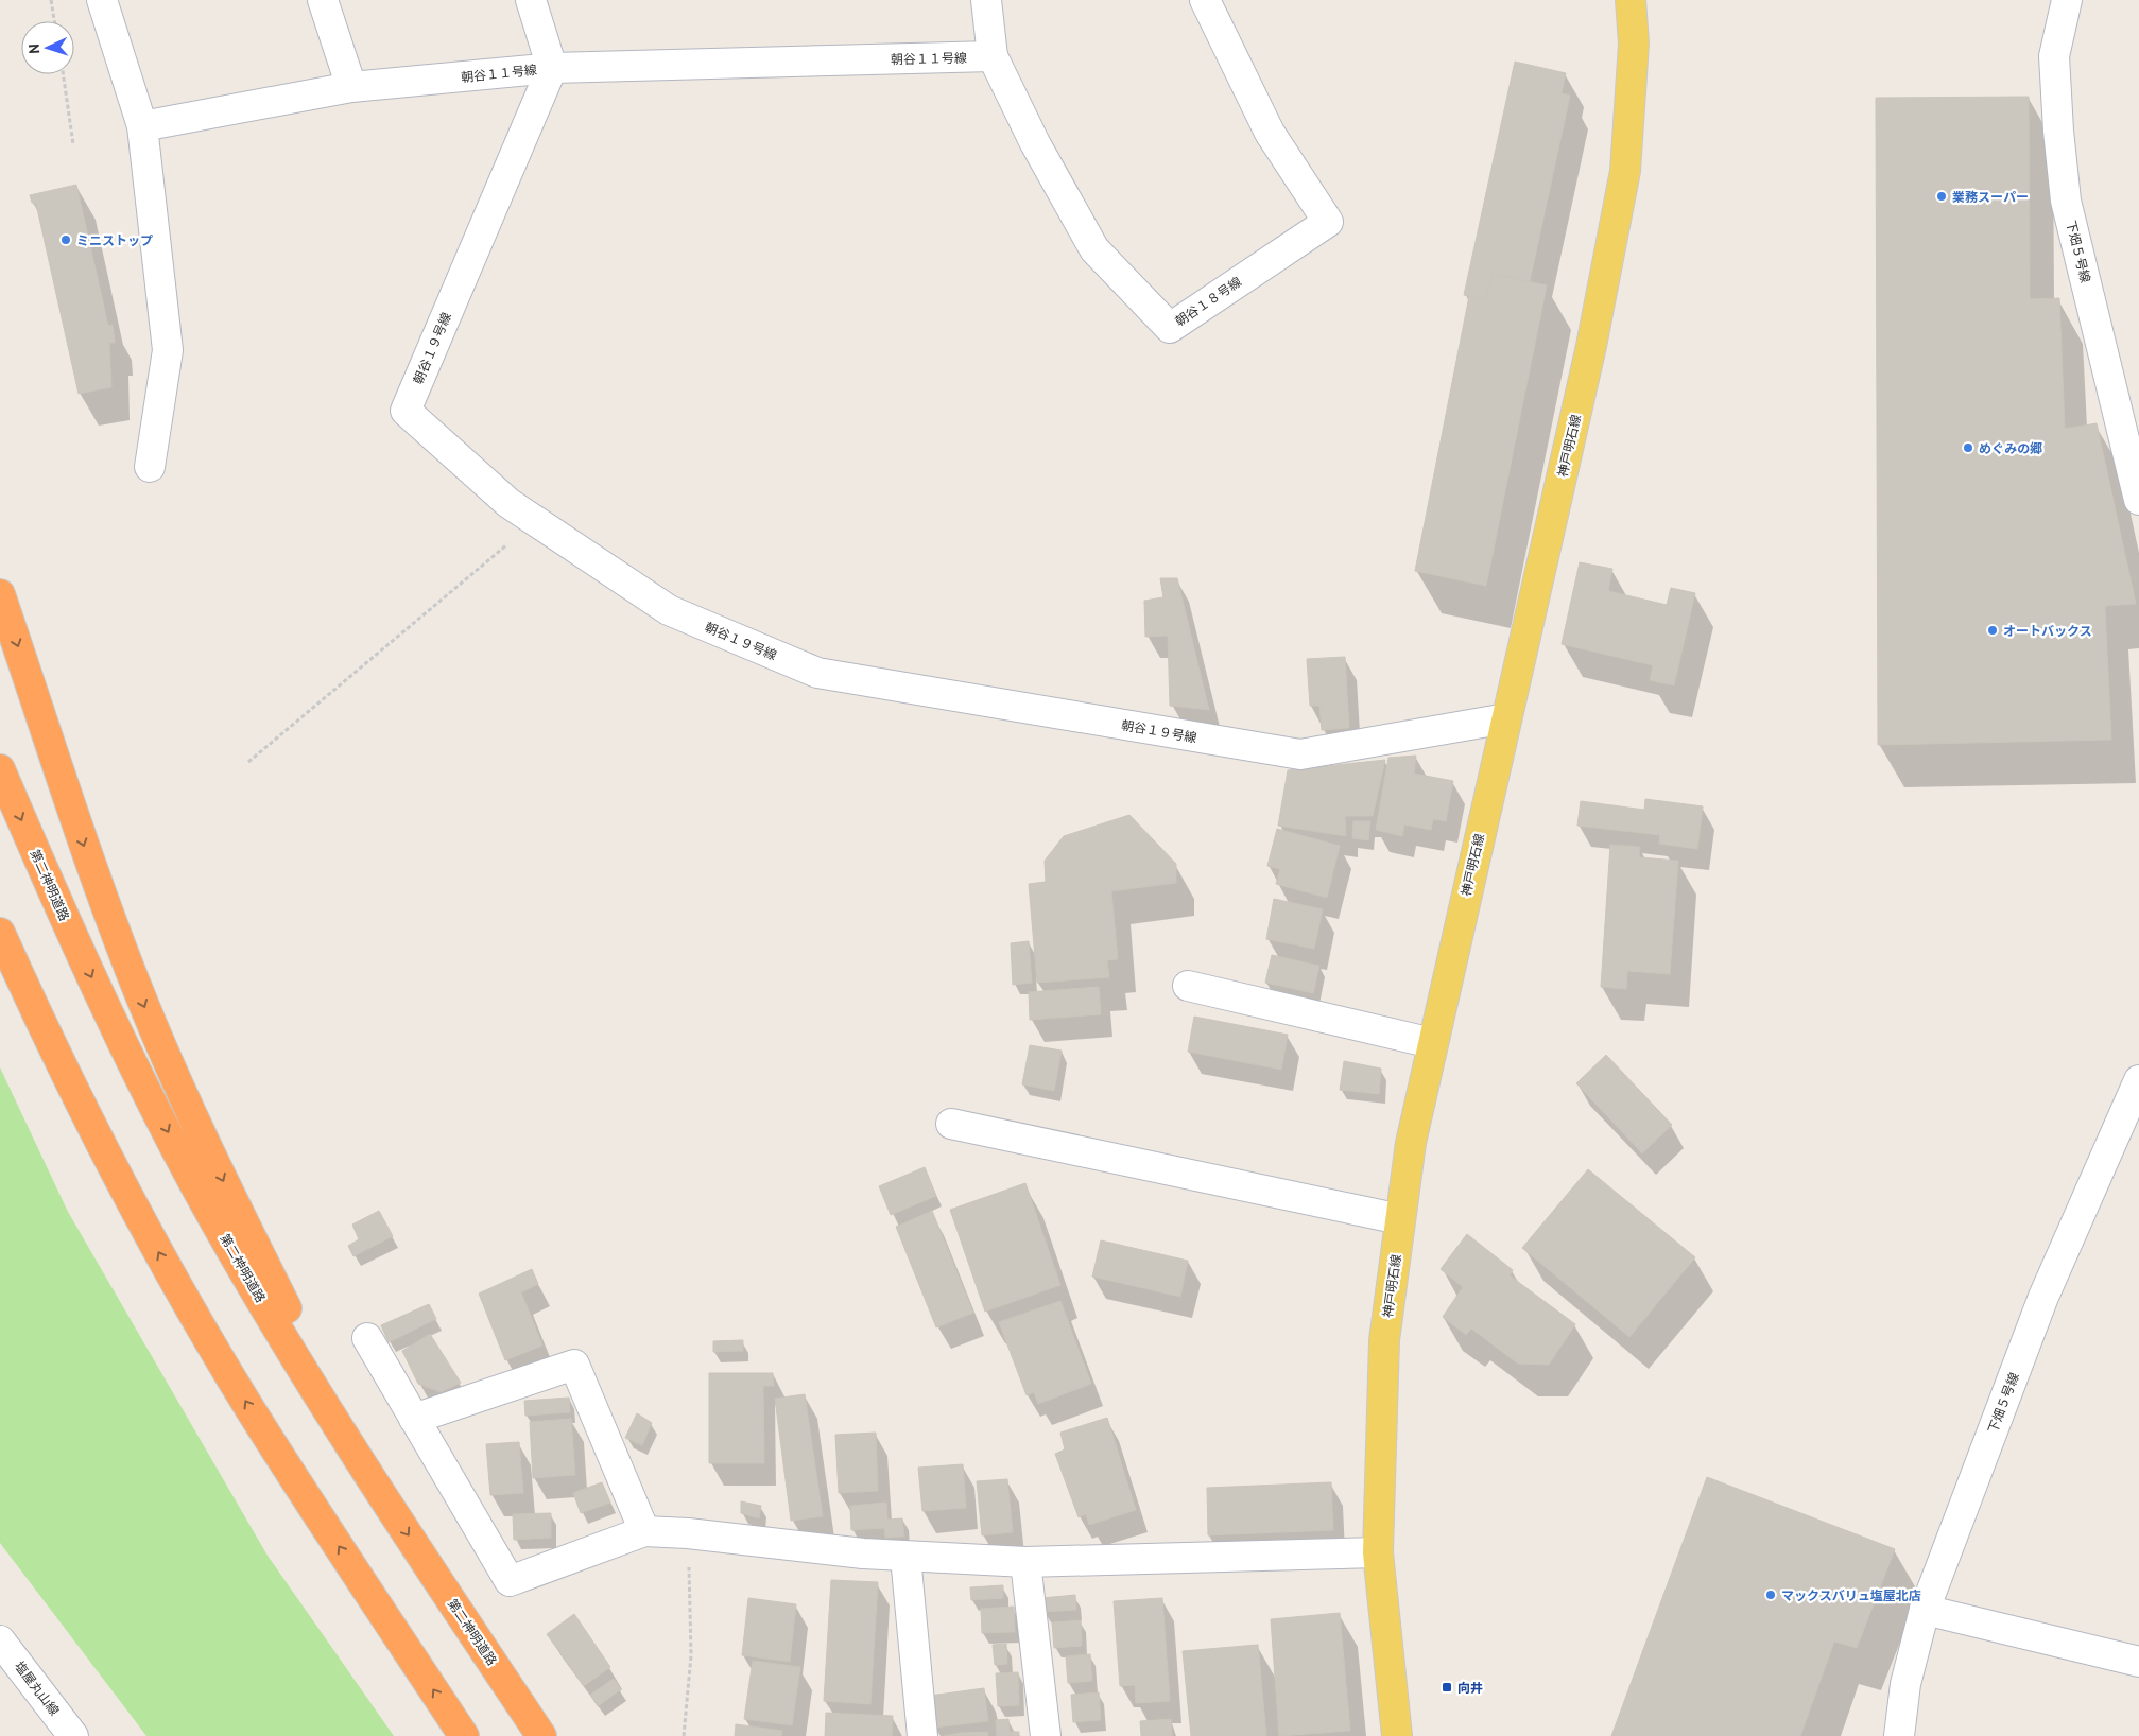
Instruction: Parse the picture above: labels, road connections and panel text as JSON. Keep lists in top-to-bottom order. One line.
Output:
{"streets":{"highway":["第二神明道路"],"main road":["神戸明石線"],"street":["朝谷１１号線","下畑５号線","朝谷１８号線","朝谷１９号線","塩屋丸山線"]},"crossings":[["朝谷１１号線","朝谷１８号線"],["朝谷１１号線","朝谷１９号線"],["朝谷１９号線","神戸明石線"]],"places":{"other":["業務スーパー","ミニストップ","めぐみの郷","オートバックス","マックスバリュ塩屋北店"],"transit":["向井"]},"north":"left"}
